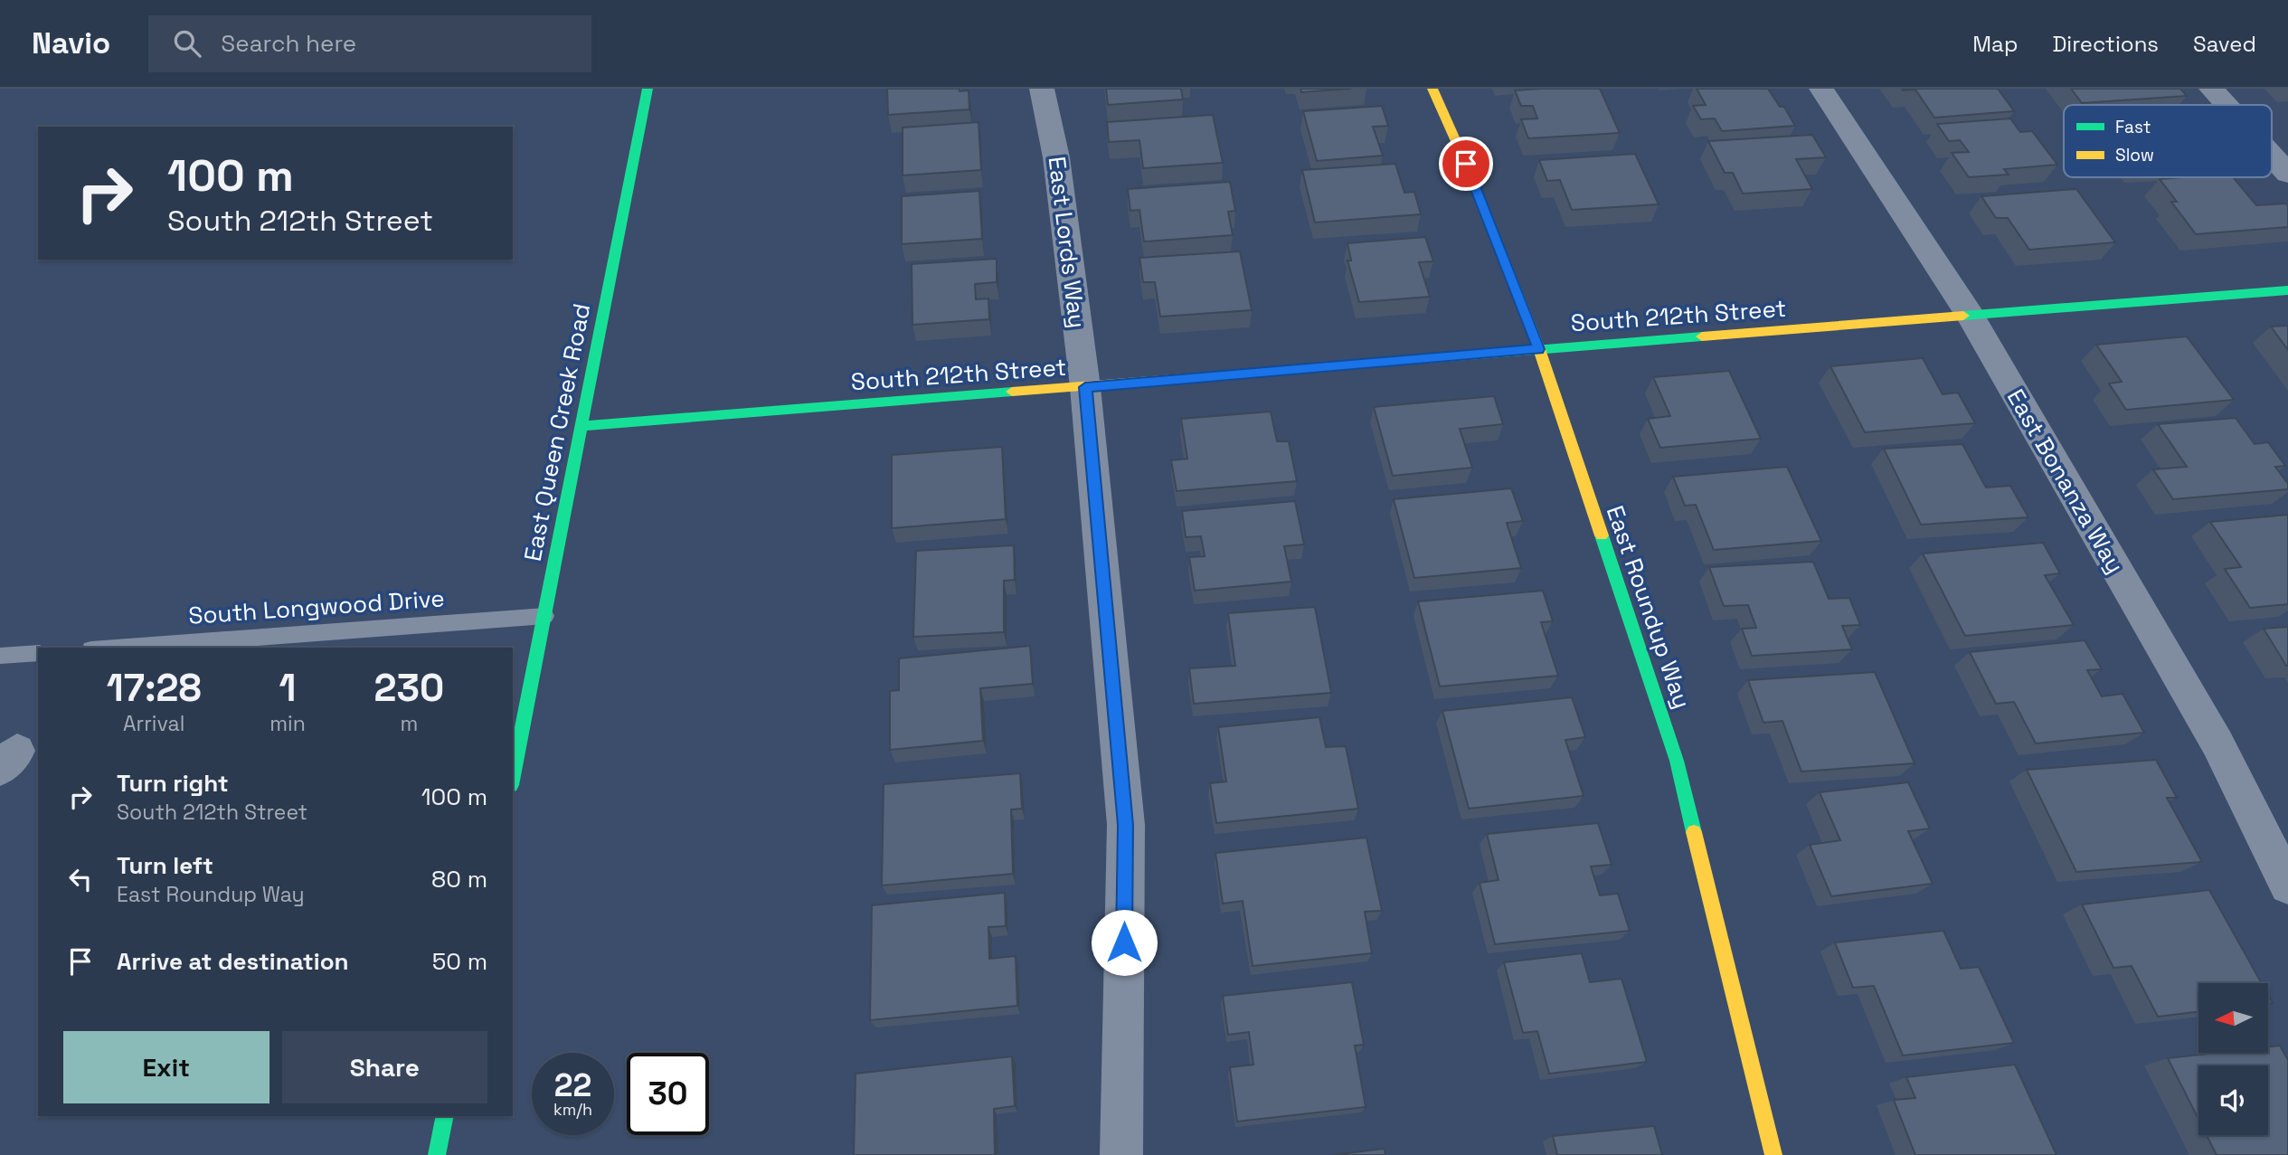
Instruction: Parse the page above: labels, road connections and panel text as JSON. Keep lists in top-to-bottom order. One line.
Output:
{"streets":{"street":["East Lords Way","South 212th Street","East Queen Creek Road","East Bonanza Way","East Roundup Way"],"lane":["South Longwood Drive"]},"crossings":[["East Lords Way","South 212th Street"],["South 212th Street","East Queen Creek Road"],["South 212th Street","East Bonanza Way"],["South 212th Street","East Roundup Way"],["East Queen Creek Road","South Longwood Drive"]],"legend":["Fast","Slow"],"north":"left","page":{"header":"Navio","search":"Search here","nav":["Map","Directions","Saved"],"turn":["100 m","South 212th Street"],"eta":["17:28","Arrival","1","min","230","m"],"list":[{"name":"Turn right","note":"South 212th Street","value":"100 m"},{"name":"Turn left","note":"East Roundup Way","value":"80 m"},{"name":"Arrive at destination","value":"50 m"}],"buttons":["Exit","Share"],"speed":"22 km/h","limit":"30"}}
